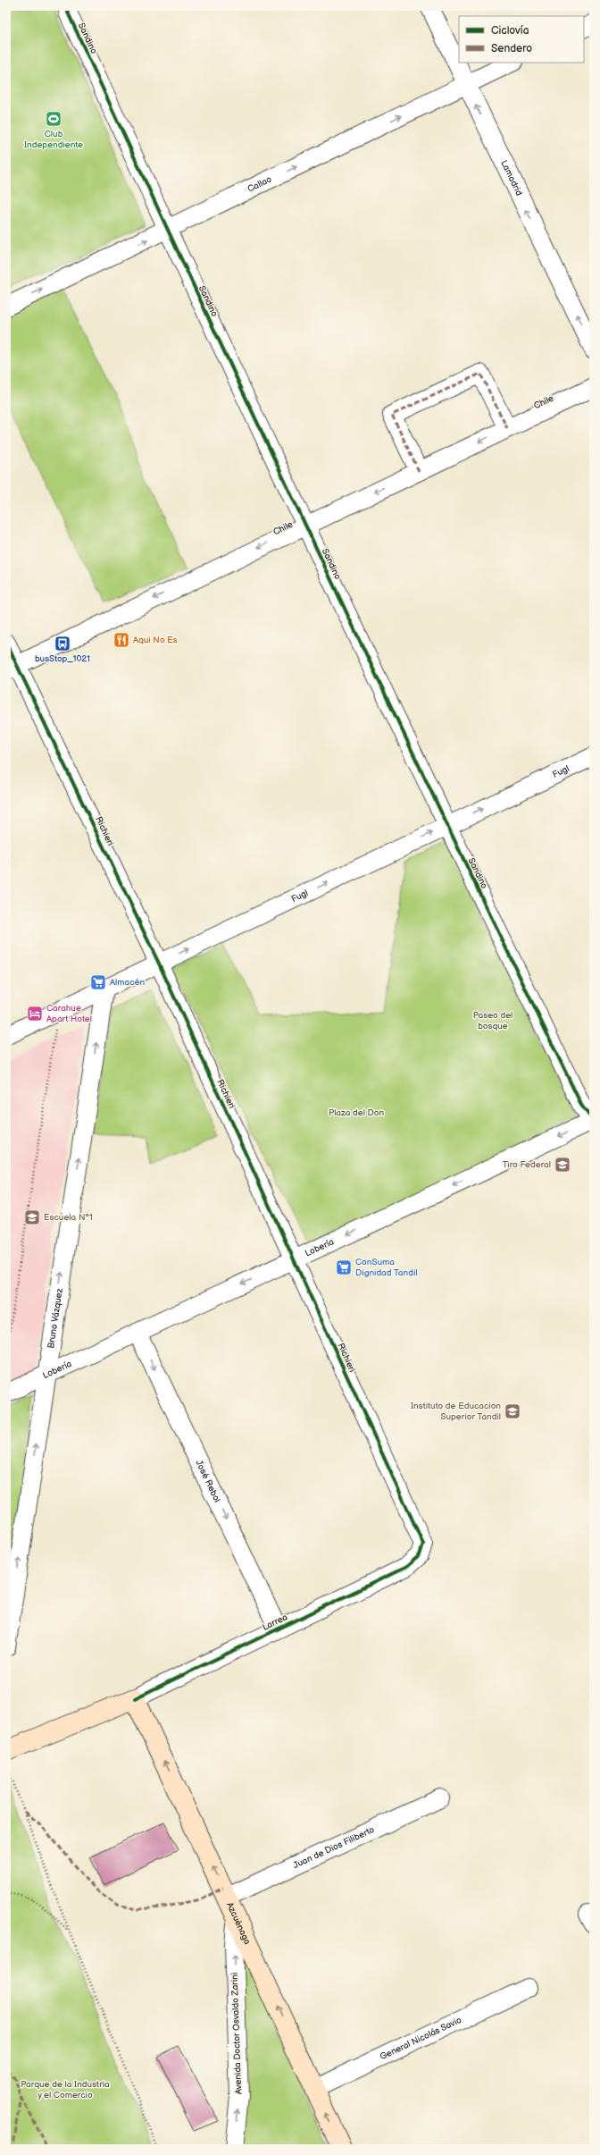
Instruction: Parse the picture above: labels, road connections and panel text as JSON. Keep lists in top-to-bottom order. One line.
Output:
{"streets":{"main road":["Larrea","Azcuénaga"],"street":["Sandino","Lamadrid","Callao","Chile","Fugl","Richieri","Lobería","Bruno Vázquez","José Rebol","Juan de Dios Filiberto","Avenida Doctor Osvaldo Zarini","General Nicolás Savio"]},"crossings":[["Sandino","Callao"],["Sandino","Chile"],["Sandino","Fugl"],["Sandino","Lobería"],["Lamadrid","Callao"],["Chile","Richieri"],["Fugl","Richieri"],["Fugl","Bruno Vázquez"],["Richieri","Lobería"],["Richieri","Larrea"],["Lobería","Bruno Vázquez"],["Lobería","José Rebol"],["José Rebol","Larrea"],["Larrea","Azcuénaga"],["Juan de Dios Filiberto","Azcuénaga"],["Azcuénaga","Avenida Doctor Osvaldo Zarini"],["Azcuénaga","General Nicolás Savio"]],"one_way":["Lamadrid","Callao","Chile","Fugl","Lobería","Bruno Vázquez","José Rebol","Azcuénaga","Avenida Doctor Osvaldo Zarini"],"parks":["Paseo del bosque","Plaza del Don","Parque de la Industria y el Comercio"],"places":{"sports":["Club Independiente"],"restaurant":["Aqui No Es"],"bus stop":["busStop_1021"],"supermarket":["Almacén","ConSuma Dignidad Tandil"],"hotel":["Carahue Apart Hotel"],"school or university":["Tiro Federal","Escuela N°1","Instituto de Educacion Superior Tandil"]},"legend":["Ciclovía","Sendero"]}
